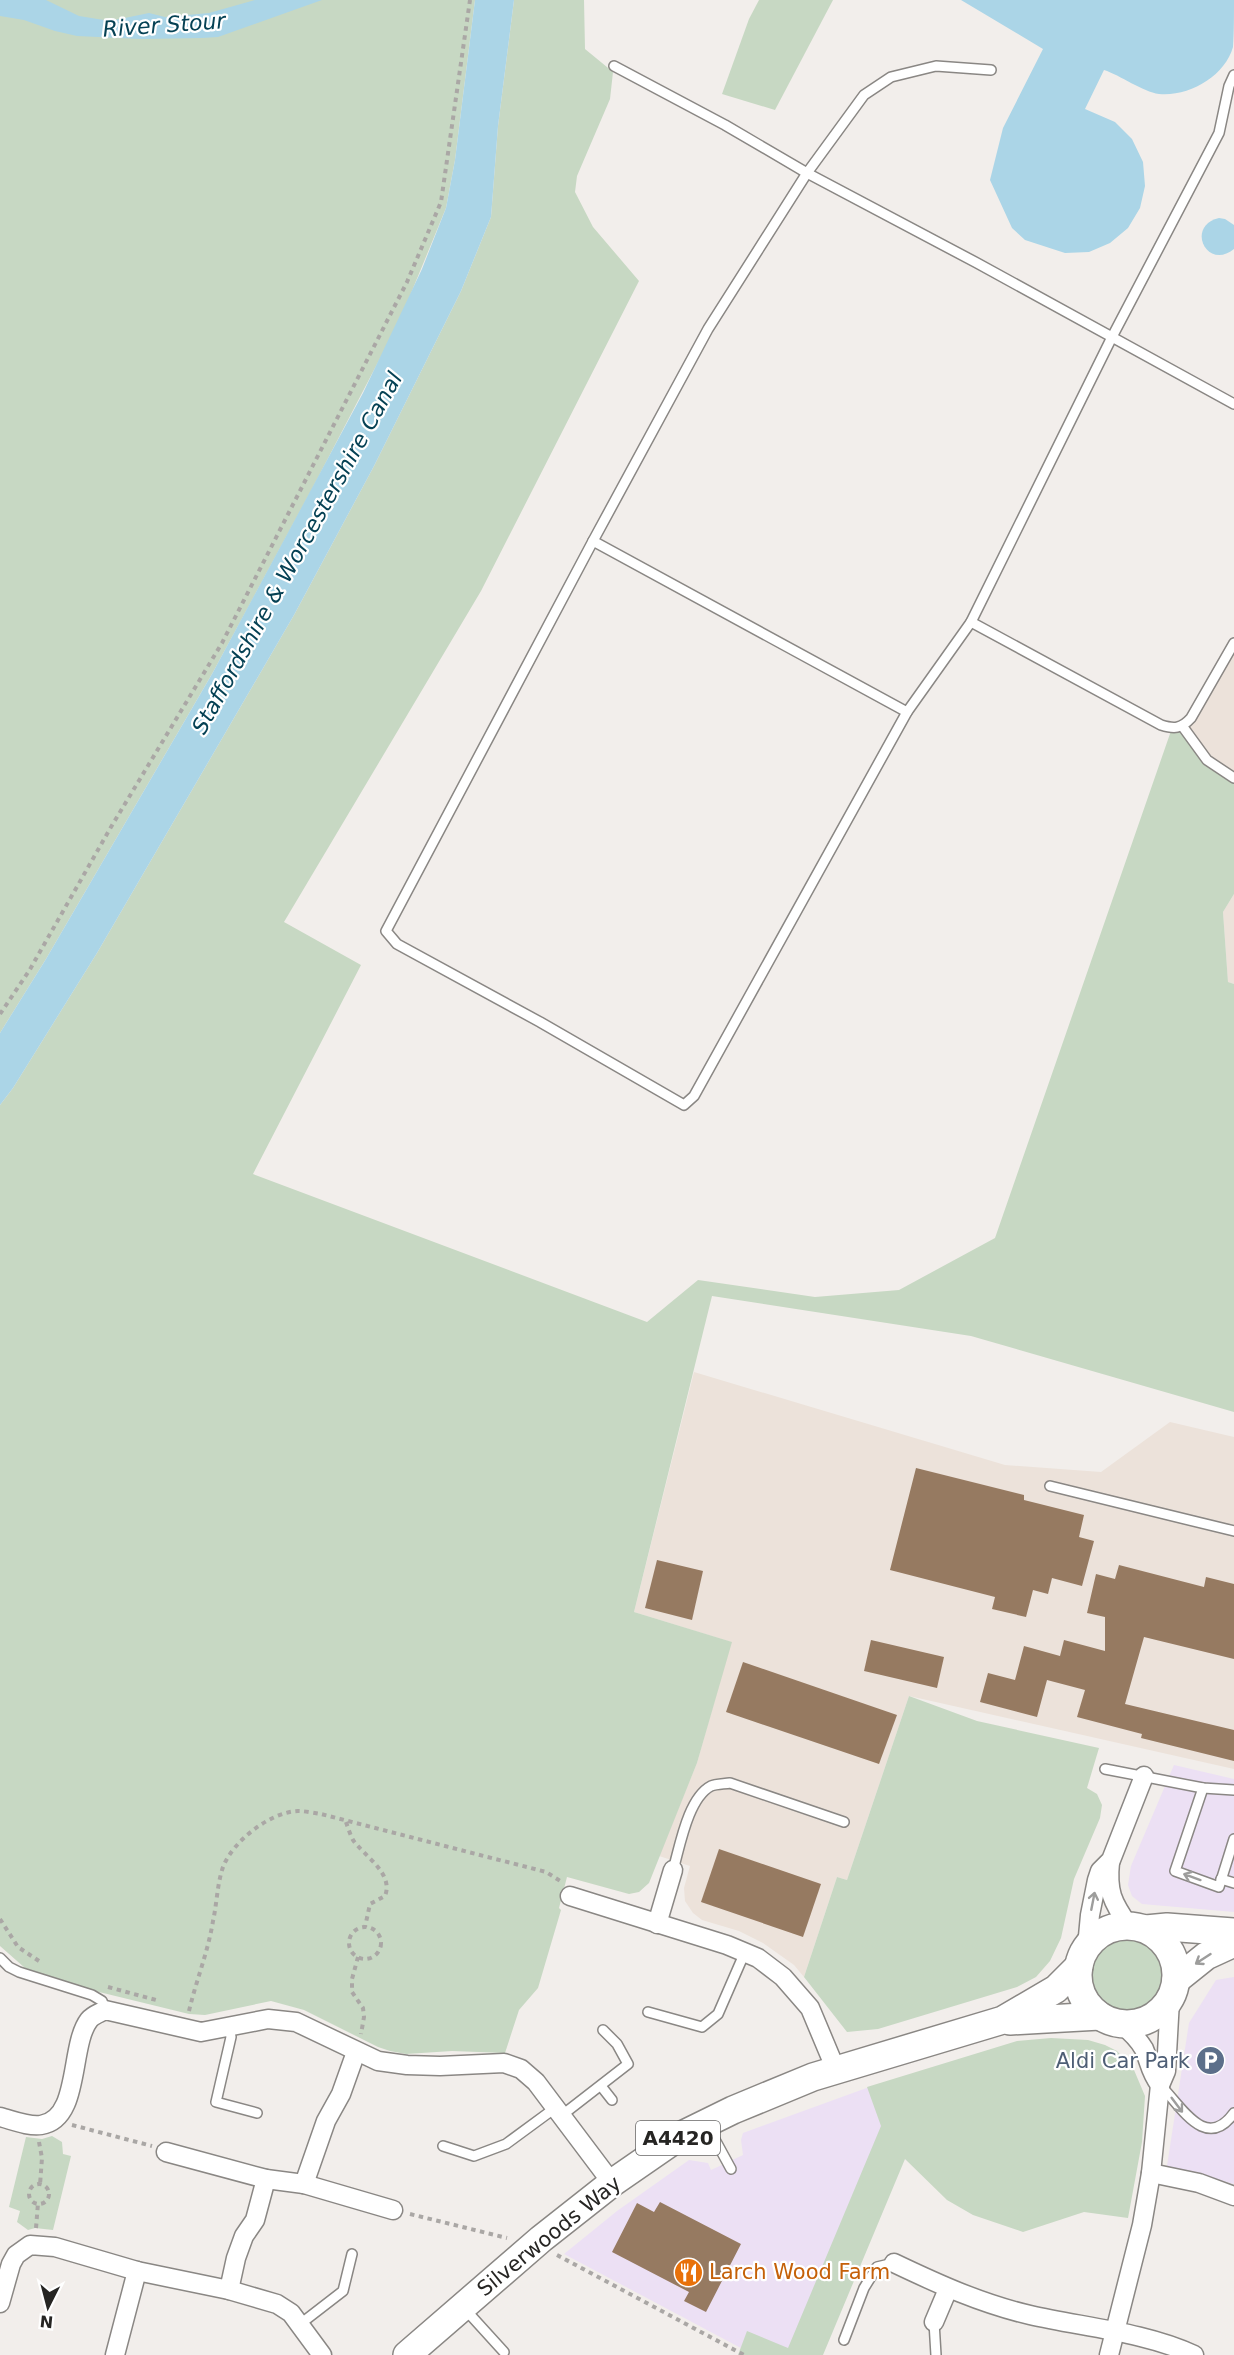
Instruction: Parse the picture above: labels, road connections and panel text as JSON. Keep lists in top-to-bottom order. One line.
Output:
{"streets":{"main road":["A4420","Silverwoods Way"]},"water":["River Stour","Staffordshire & Worcestershire Canal"],"places":{"parking":["Aldi Car Park"],"restaurant":["Larch Wood Farm"]},"north":"bottom"}
